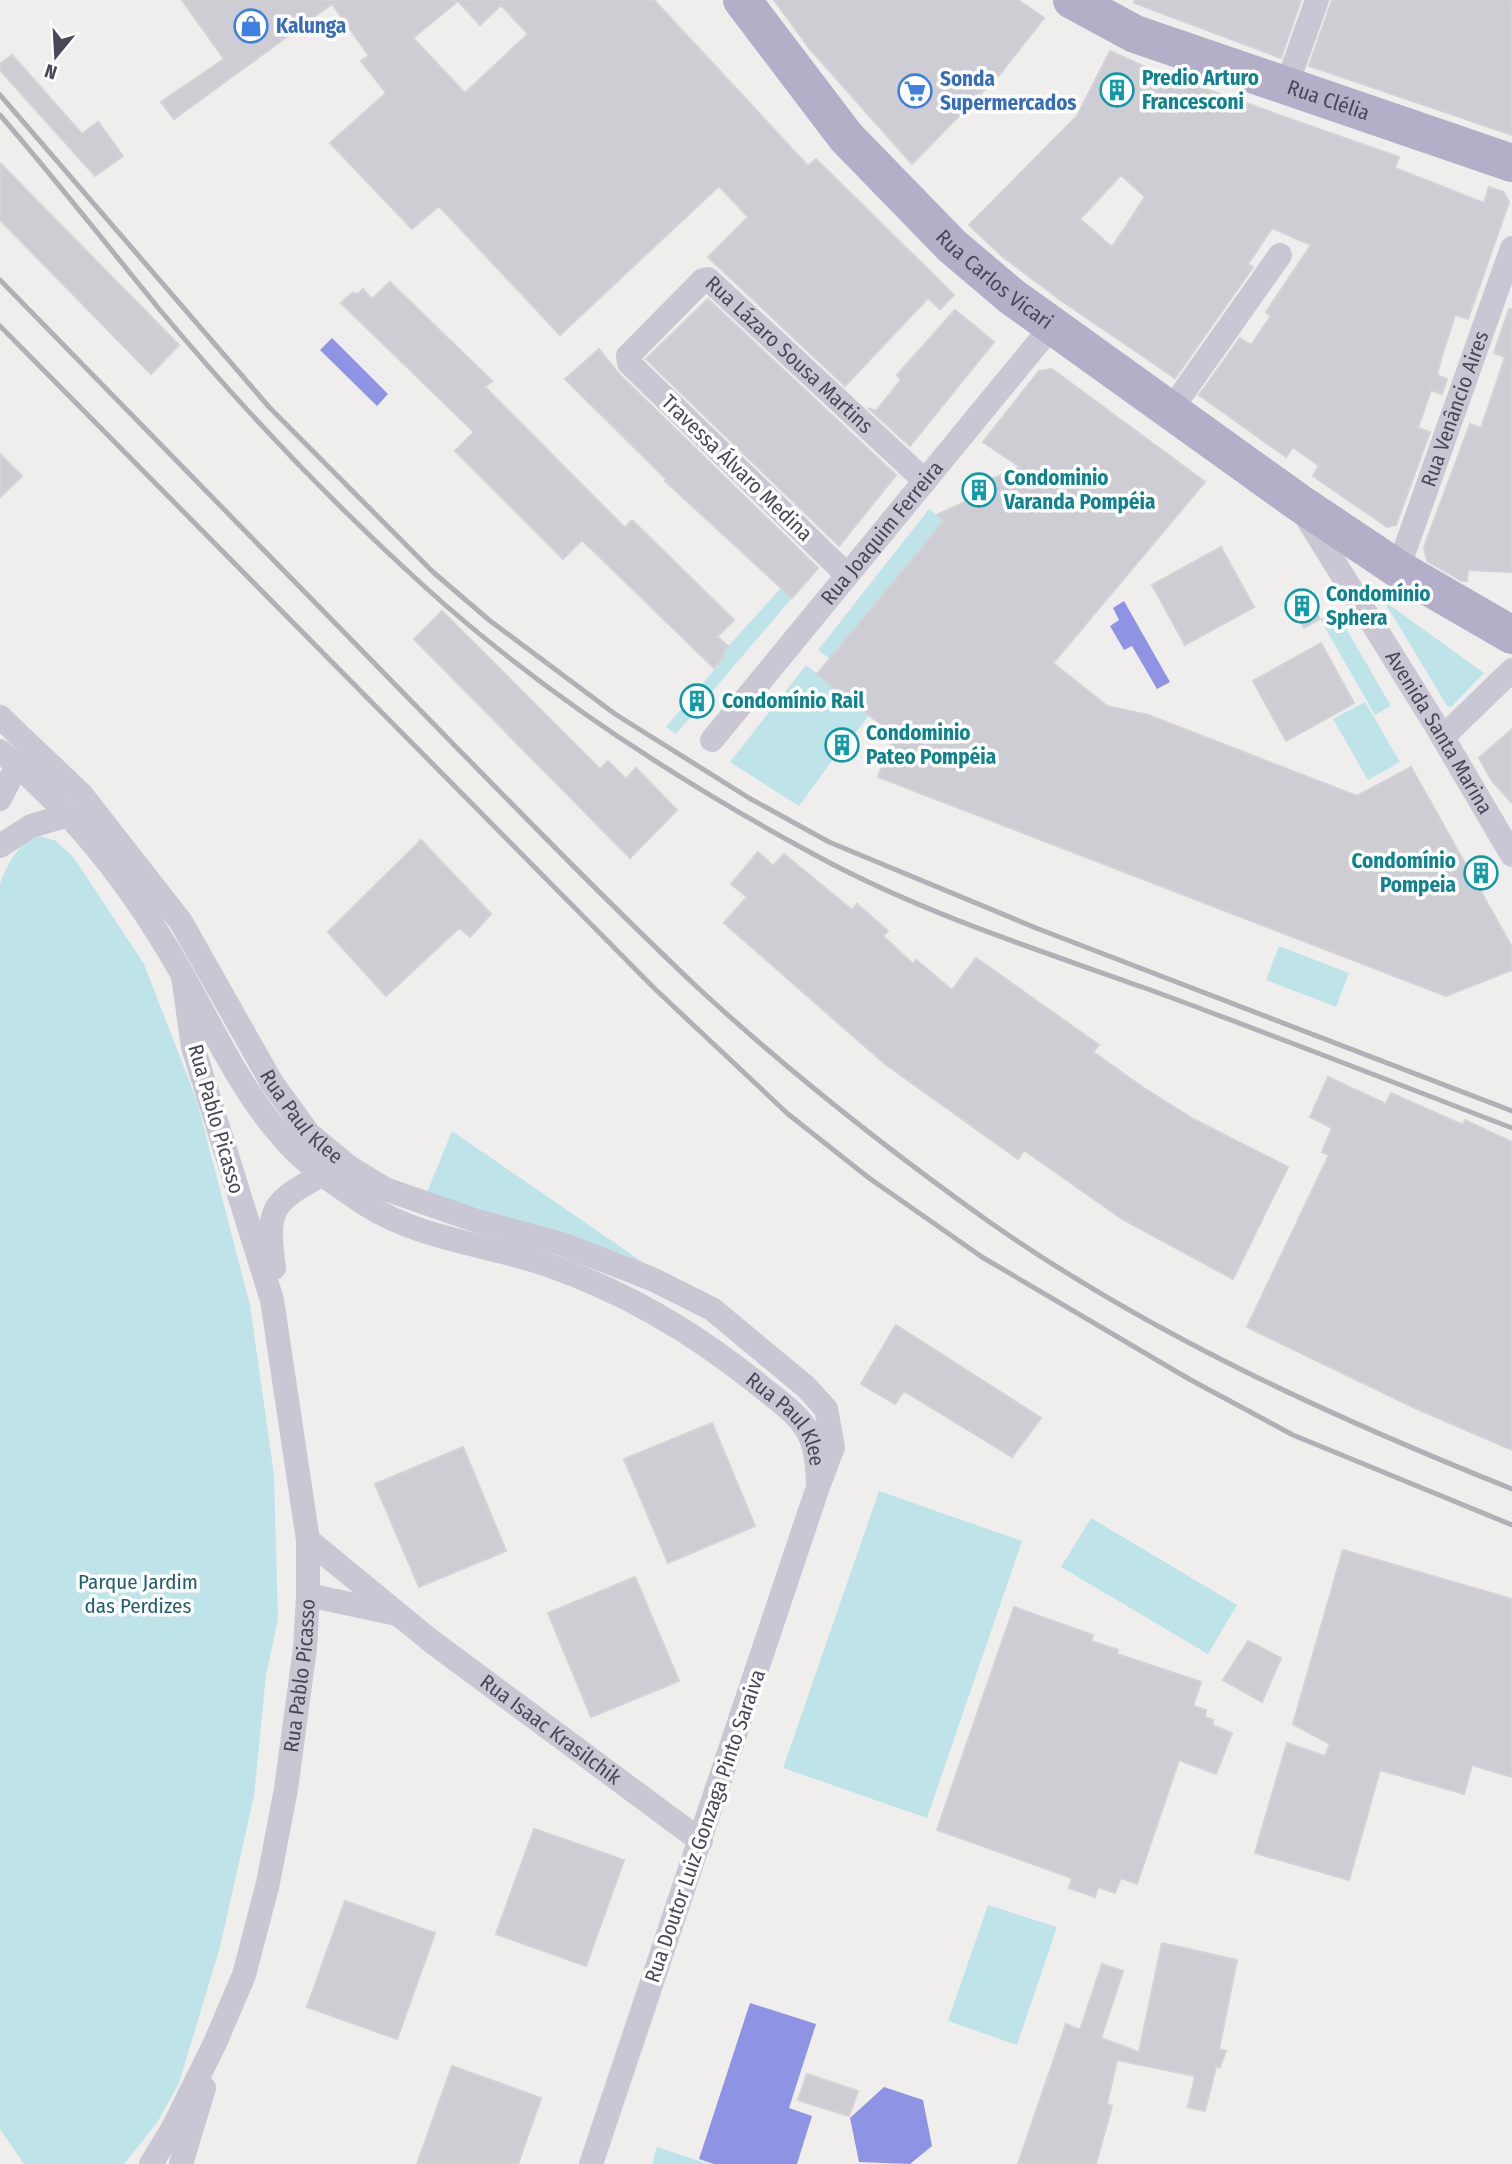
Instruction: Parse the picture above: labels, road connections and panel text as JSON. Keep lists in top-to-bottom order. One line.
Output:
{"streets":{"main road":["Rua Clélia","Rua Carlos Vicari"],"street":["Rua Lázaro Sousa Martins","Rua Venâncio Aires","Travessa Álvaro Medina","Rua Joaquim Ferreira","Avenida Santa Marina","Rua Paul Klee","Rua Pablo Picasso","Rua Isaac Krasilchik","Rua Doutor Luiz Gonzaga Pinto Saraiva"]},"crossings":[["Rua Carlos Vicari","Rua Venâncio Aires"],["Rua Carlos Vicari","Rua Joaquim Ferreira"],["Rua Carlos Vicari","Avenida Santa Marina"],["Rua Lázaro Sousa Martins","Travessa Álvaro Medina"],["Rua Lázaro Sousa Martins","Rua Joaquim Ferreira"],["Travessa Álvaro Medina","Rua Joaquim Ferreira"],["Rua Paul Klee","Rua Pablo Picasso"],["Rua Paul Klee","Rua Doutor Luiz Gonzaga Pinto Saraiva"],["Rua Pablo Picasso","Rua Isaac Krasilchik"],["Rua Isaac Krasilchik","Rua Doutor Luiz Gonzaga Pinto Saraiva"]],"parks":["Parque Jardim das Perdizes"],"places":{"shop":["Kalunga"],"building":["Predio Arturo Francesconi","Condominio Varanda Pompéia","Condomínio Sphera","Condomínio Rail","Condominio Pateo Pompéia","Condomínio Pompeia"],"supermarket":["Sonda Supermercados"]},"north":"bottom"}
